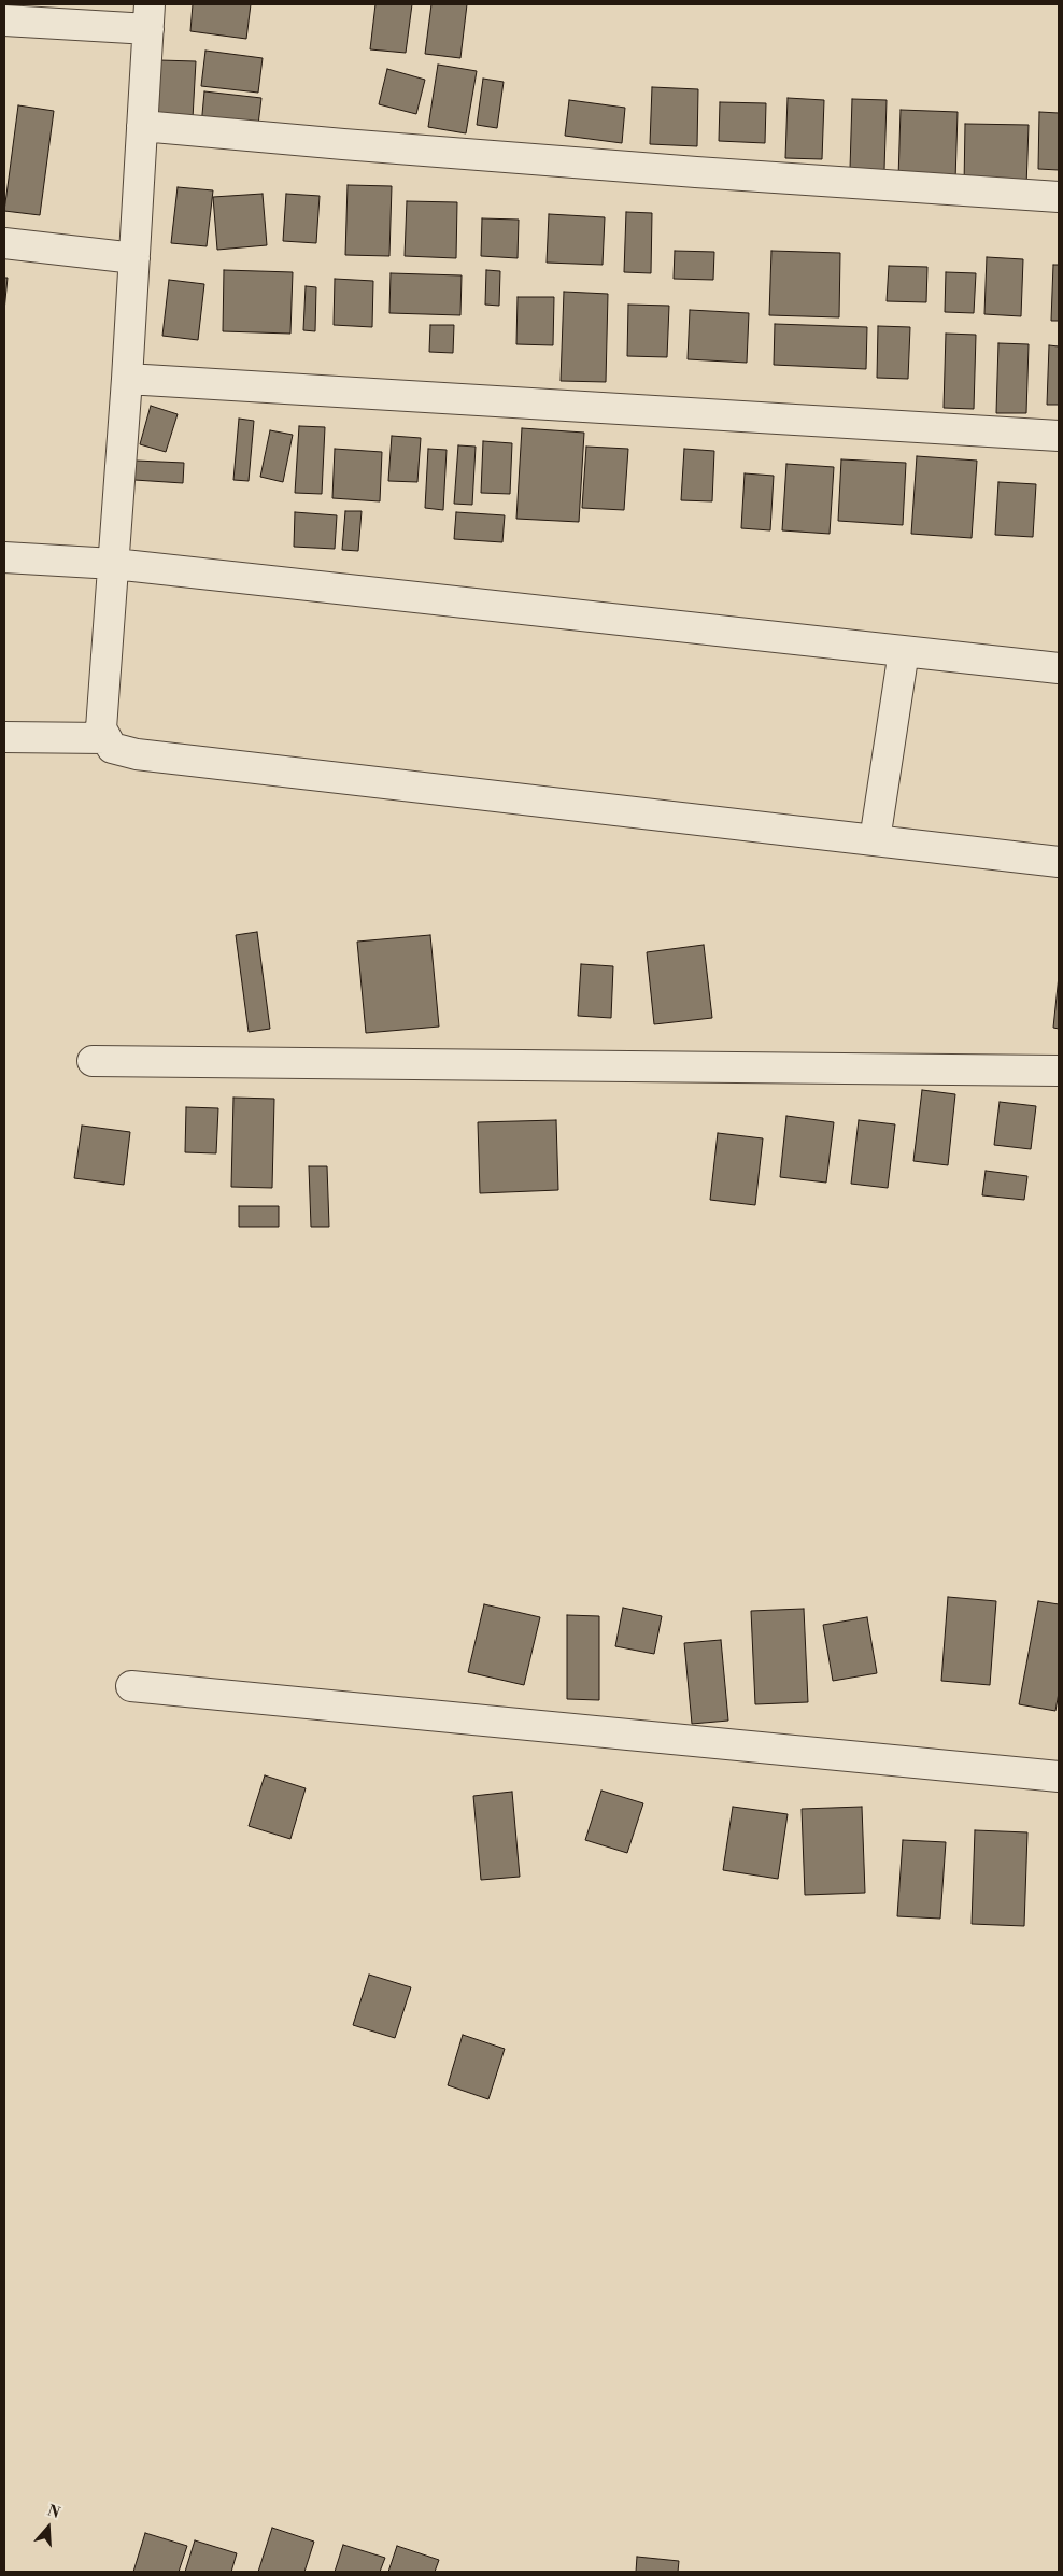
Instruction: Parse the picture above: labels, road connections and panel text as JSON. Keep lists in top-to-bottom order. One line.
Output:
{"north":"top"}
